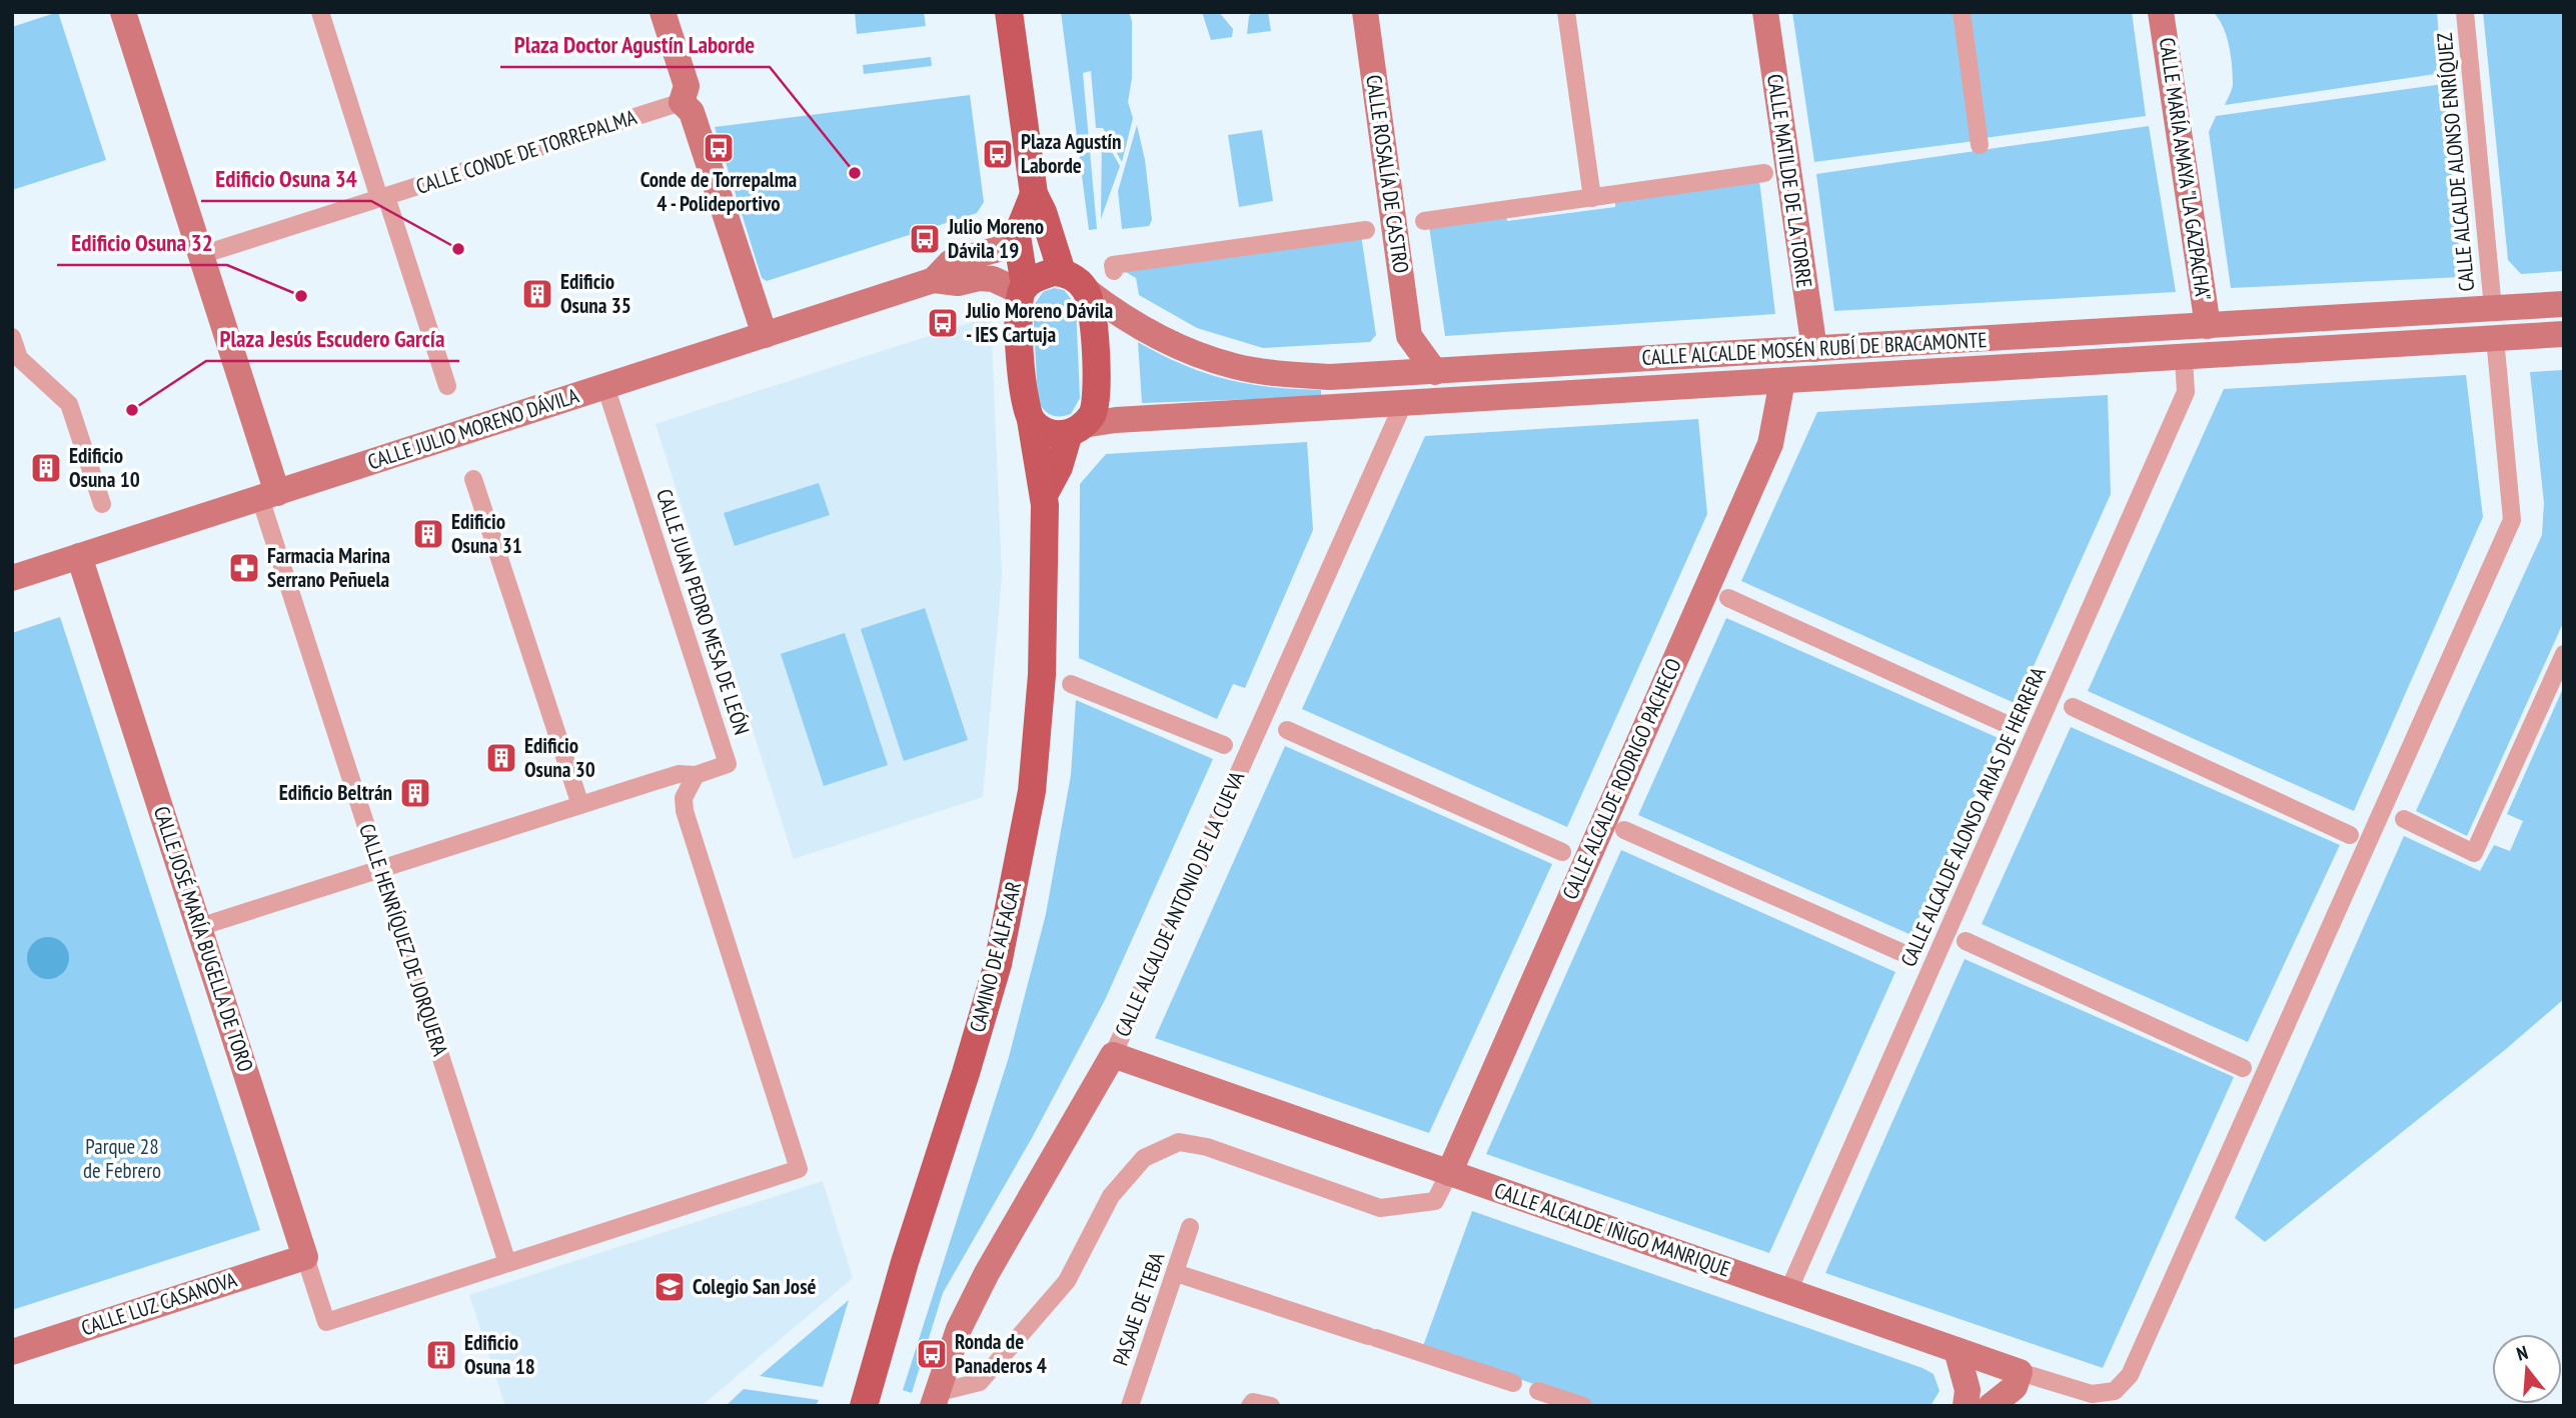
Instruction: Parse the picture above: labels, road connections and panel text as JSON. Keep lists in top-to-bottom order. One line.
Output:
{"streets":{"main road":["CAMINO DE ALFACAR"],"street":["CALLE CONDE DE TORREPALMA","CALLE ALCALDE ALONSO ENRÍQUEZ","CALLE MARÍA AMAYA \"LA GAZPACHA\"","CALLE ROSALÍA DE CASTRO","CALLE MATILDE DE LA TORRE","CALLE ALCALDE MOSÉN RUBÍ DE BRACAMONTE","CALLE JULIO MORENO DÁVILA","CALLE JUAN PEDRO MESA DE LEÓN","CALLE ALCALDE RODRIGO PACHECO","CALLE ALCALDE ALONSO ARIAS DE HERRERA","CALLE ALCALDE ANTONIO DE LA CUEVA","CALLE JOSÉ MARÍA BUGELLA DE TORO","CALLE HENRÍQUEZ DE JORQUERA","CALLE ALCALDE IÑIGO MANRIQUE","CALLE LUZ CASANOVA","PASAJE DE TEBA"]},"crossings":[["CALLE CONDE DE TORREPALMA","CALLE HENRÍQUEZ DE JORQUERA"],["CALLE ALCALDE ALONSO ENRÍQUEZ","CALLE ALCALDE MOSÉN RUBÍ DE BRACAMONTE"],["CALLE MARÍA AMAYA \"LA GAZPACHA\"","CALLE ALCALDE MOSÉN RUBÍ DE BRACAMONTE"],["CALLE ROSALÍA DE CASTRO","CALLE ALCALDE MOSÉN RUBÍ DE BRACAMONTE"],["CALLE MATILDE DE LA TORRE","CALLE ALCALDE MOSÉN RUBÍ DE BRACAMONTE"],["CALLE ALCALDE MOSÉN RUBÍ DE BRACAMONTE","CALLE ALCALDE RODRIGO PACHECO"],["CALLE ALCALDE MOSÉN RUBÍ DE BRACAMONTE","CALLE ALCALDE ALONSO ARIAS DE HERRERA"],["CALLE ALCALDE MOSÉN RUBÍ DE BRACAMONTE","CALLE ALCALDE ANTONIO DE LA CUEVA"],["CALLE ALCALDE MOSÉN RUBÍ DE BRACAMONTE","CAMINO DE ALFACAR"],["CALLE ALCALDE MOSÉN RUBÍ DE BRACAMONTE","CALLE ALCALDE IÑIGO MANRIQUE"],["CALLE JULIO MORENO DÁVILA","CALLE JUAN PEDRO MESA DE LEÓN"],["CALLE JULIO MORENO DÁVILA","CALLE JOSÉ MARÍA BUGELLA DE TORO"],["CALLE JULIO MORENO DÁVILA","CALLE HENRÍQUEZ DE JORQUERA"],["CALLE JULIO MORENO DÁVILA","CAMINO DE ALFACAR"],["CALLE JUAN PEDRO MESA DE LEÓN","CALLE JOSÉ MARÍA BUGELLA DE TORO"],["CALLE JUAN PEDRO MESA DE LEÓN","CALLE HENRÍQUEZ DE JORQUERA"],["CALLE ALCALDE RODRIGO PACHECO","CALLE ALCALDE IÑIGO MANRIQUE"],["CALLE ALCALDE ALONSO ARIAS DE HERRERA","CALLE ALCALDE IÑIGO MANRIQUE"],["CALLE ALCALDE ANTONIO DE LA CUEVA","CALLE ALCALDE IÑIGO MANRIQUE"],["CALLE JOSÉ MARÍA BUGELLA DE TORO","CALLE HENRÍQUEZ DE JORQUERA"],["CALLE JOSÉ MARÍA BUGELLA DE TORO","CALLE LUZ CASANOVA"]],"parks":["Parque 28 de Febrero"],"places":{"bus stop":["Conde de Torrepalma 4 - Polideportivo","Plaza Agustín Laborde","Julio Moreno Dávila 19","Julio Moreno Dávila - IES Cartuja","Ronda de Panaderos 4"],"other":["Plaza Doctor Agustín Laborde","Edificio Osuna 34","Edificio Osuna 32","Plaza Jesús Escudero García"],"building":["Edificio Osuna 35","Edificio Osuna 10","Edificio Osuna 31","Edificio Osuna 30","Edificio Beltrán","Edificio Osuna 18"],"pharmacy":["Farmacia Marina Serrano Peñuela"],"school or university":["Colegio San José"]},"north":"top"}
